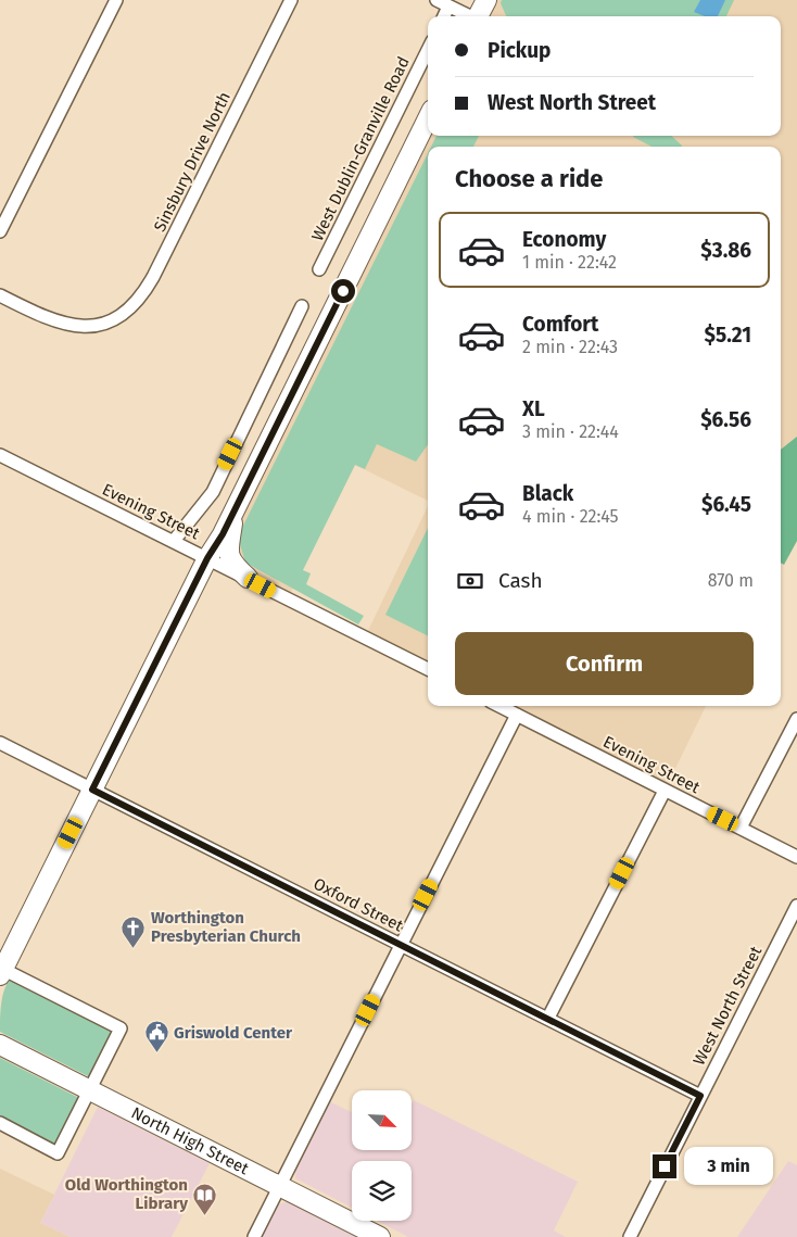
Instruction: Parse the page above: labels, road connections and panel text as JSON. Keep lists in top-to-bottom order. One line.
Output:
{"streets":{"main road":["North High Street"],"street":["West Dublin-Granville Road","Sinsbury Drive North","Evening Street","Oxford Street","West North Street"]},"crossings":[["Oxford Street","West North Street"]],"places":{"church":["Worthington Presbyterian Church"],"public building":["Griswold Center"],"library":["Old Worthington Library"]},"north":"bottom right","page":{"banner":["Pickup","West North Street"],"heading":"Choose a ride","list":[{"name":"Economy","note":"1 min · 22:42","value":"$3.86"},{"name":"Comfort","note":"2 min · 22:43","value":"$5.21"},{"name":"XL","note":"3 min · 22:44","value":"$6.56"},{"name":"Black","note":"4 min · 22:45","value":"$6.45"}],"pay":["Cash","870 m"],"buttons":"Confirm","bubble":"3 min"}}
